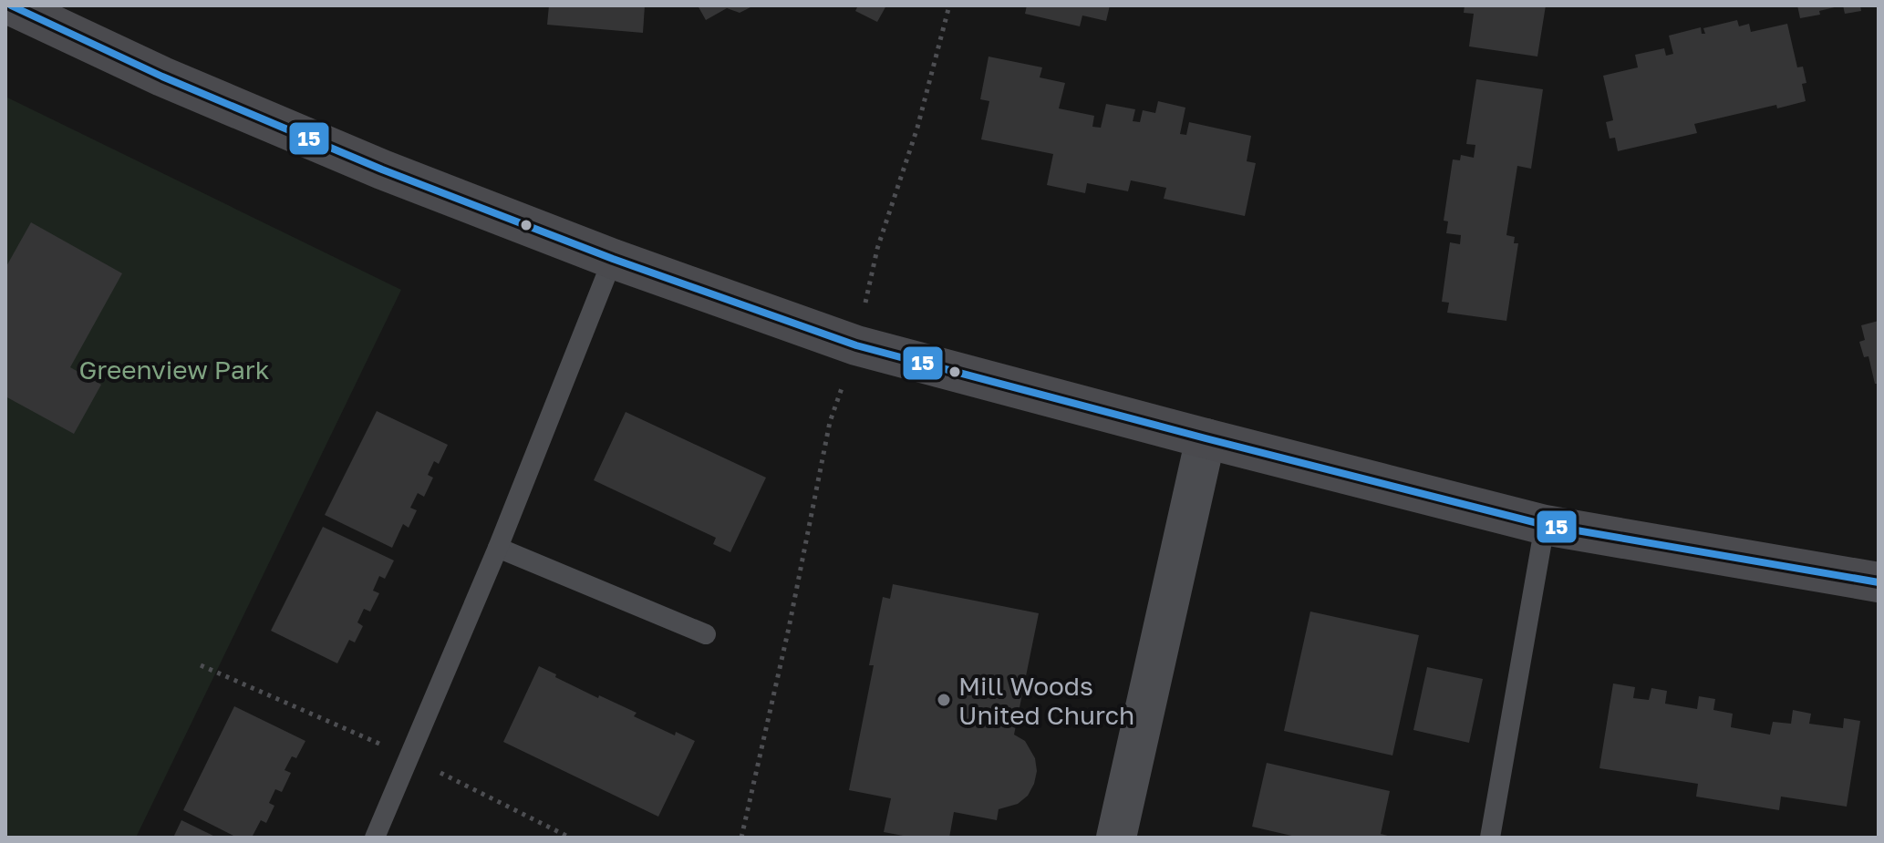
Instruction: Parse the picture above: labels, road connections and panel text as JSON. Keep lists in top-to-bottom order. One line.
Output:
{"parks":["Greenview Park"],"places":["Mill Woods United Church"],"lines":["transit line 15"]}
